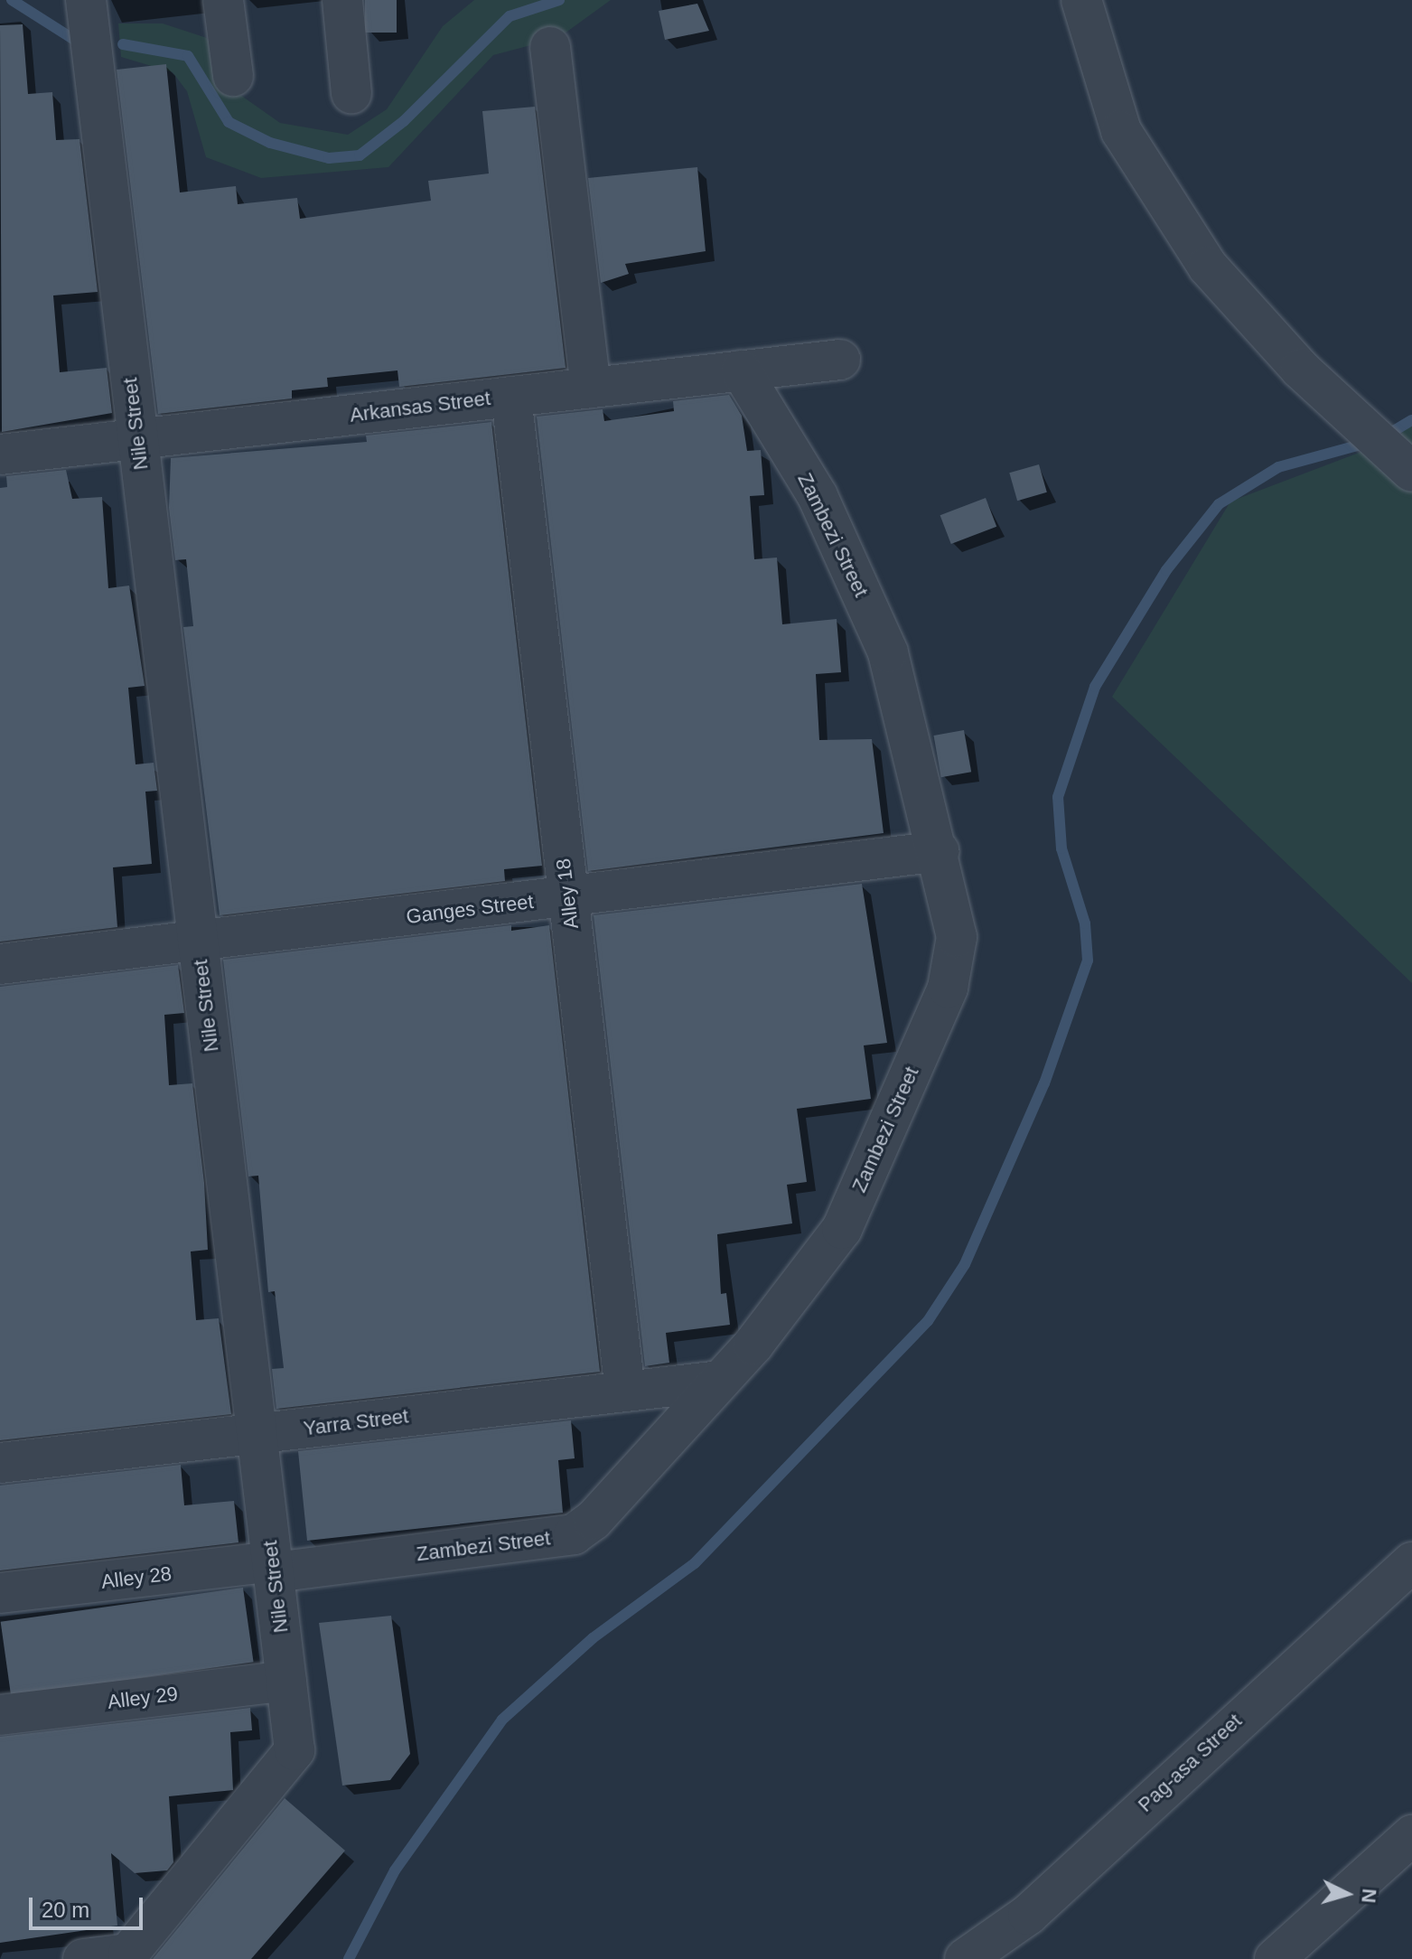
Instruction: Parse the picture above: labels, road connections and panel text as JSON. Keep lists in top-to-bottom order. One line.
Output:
{"streets":{"street":["Arkansas Street","Nile Street","Zambezi Street","Alley 18","Ganges Street","Yarra Street","Alley 28","Alley 29","Pag-asa Street"]},"crossings":[["Arkansas Street","Nile Street"],["Arkansas Street","Zambezi Street"],["Arkansas Street","Alley 18"],["Nile Street","Zambezi Street"],["Nile Street","Ganges Street"],["Nile Street","Yarra Street"],["Nile Street","Alley 28"],["Nile Street","Alley 29"],["Zambezi Street","Ganges Street"],["Zambezi Street","Yarra Street"],["Zambezi Street","Alley 28"],["Alley 18","Ganges Street"],["Alley 18","Yarra Street"]],"scale_bar":"20 m","north":"right"}
